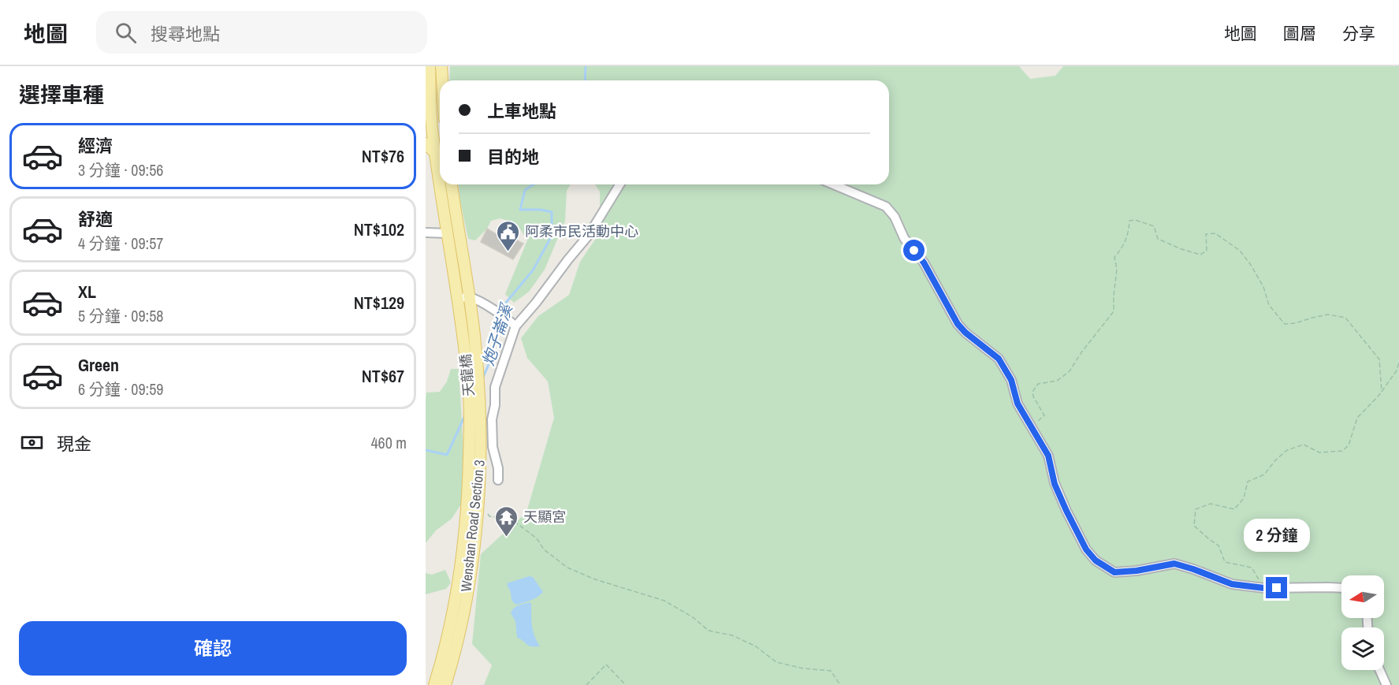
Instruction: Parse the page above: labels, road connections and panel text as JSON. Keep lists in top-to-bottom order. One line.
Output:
{"streets":{"main road":["天龍橋","Wenshan Road Section 3"]},"crossings":[["天龍橋","Wenshan Road Section 3"]],"water":["炮子崙溪"],"places":{"public building":["阿柔市民活動中心"],"temple":["天顯宮"]},"north":"left","page":{"header":"地圖","search":"搜尋地點","nav":["地圖","圖層","分享"],"heading":"選擇車種","banner":["上車地點","目的地"],"list":[{"name":"經濟","note":"3 分鐘 · 09:56","value":"NT$76"},{"name":"舒適","note":"4 分鐘 · 09:57","value":"NT$102"},{"name":"XL","note":"5 分鐘 · 09:58","value":"NT$129"},{"name":"Green","note":"6 分鐘 · 09:59","value":"NT$67"}],"pay":["現金","460 m"],"bubble":"2 分鐘","buttons":"確認"}}
